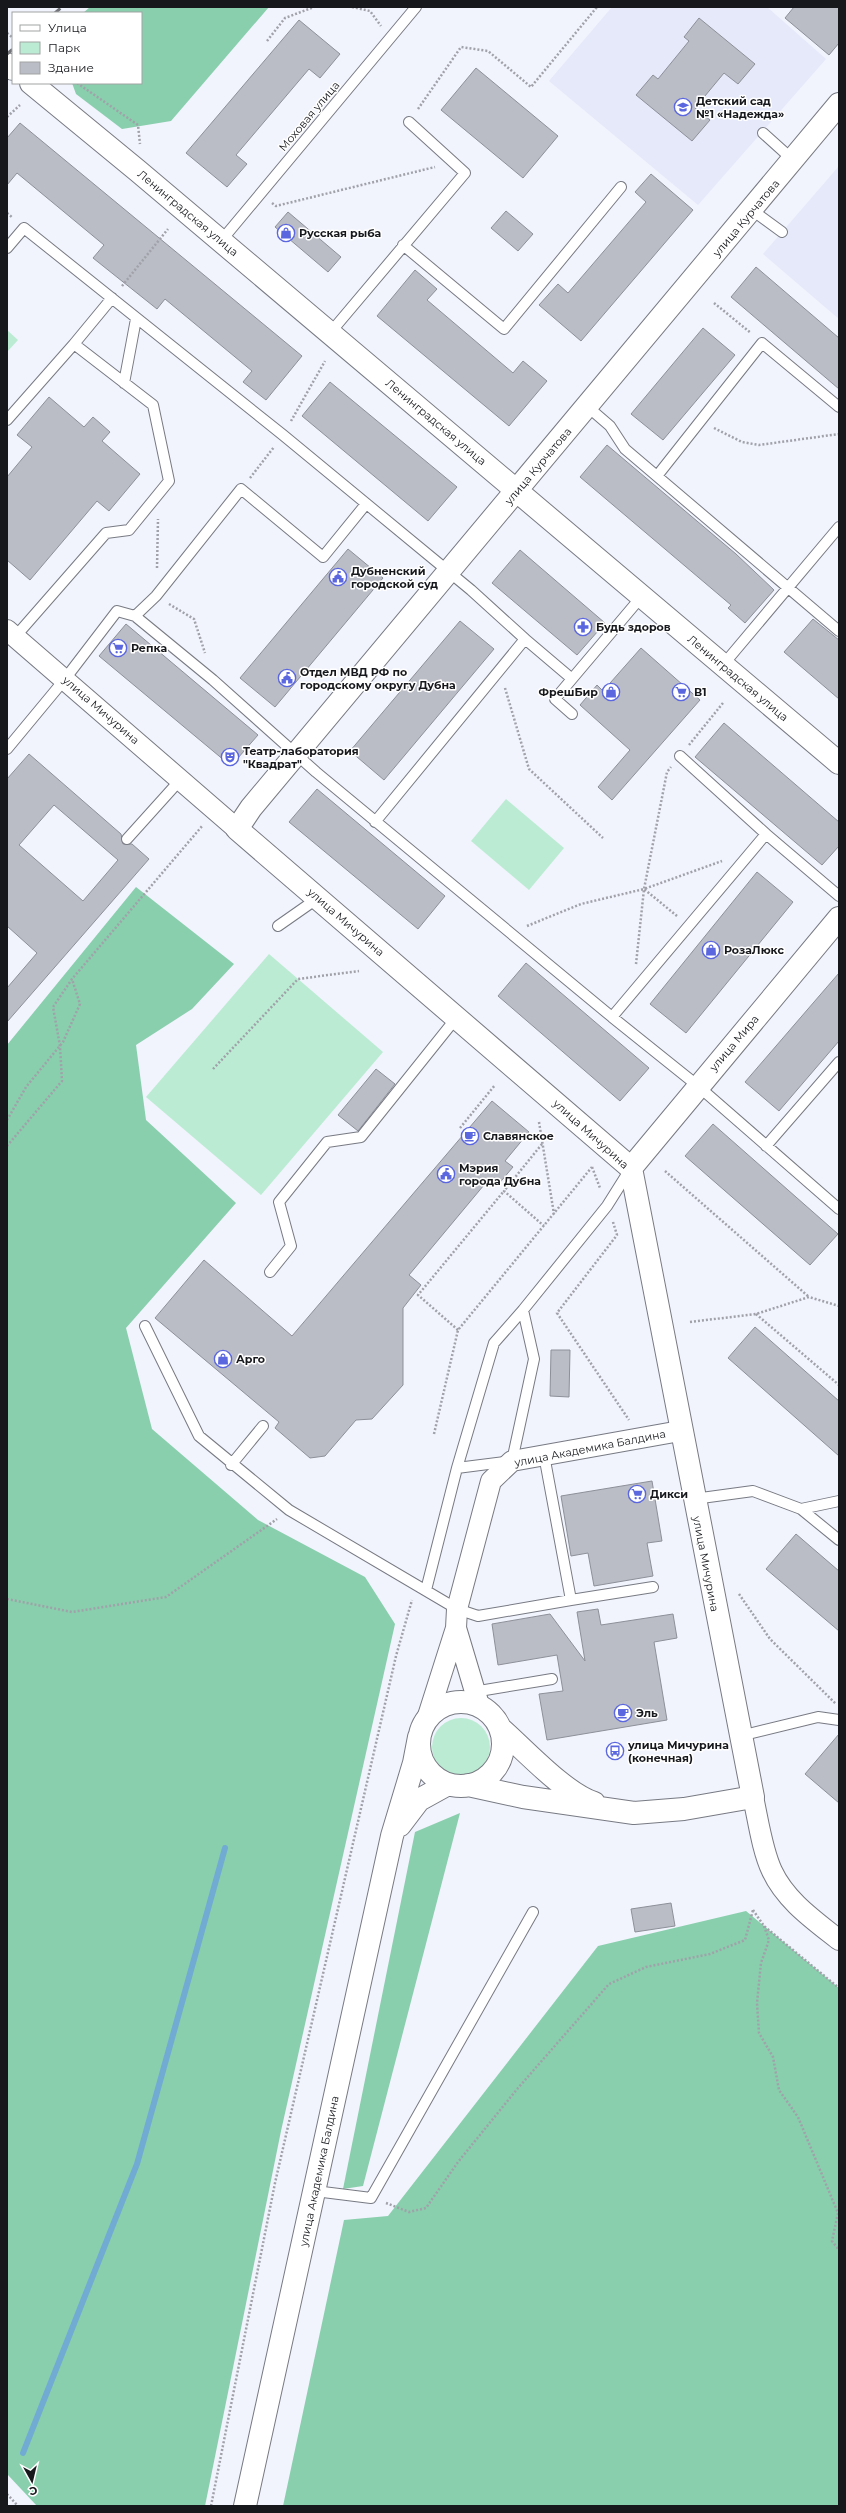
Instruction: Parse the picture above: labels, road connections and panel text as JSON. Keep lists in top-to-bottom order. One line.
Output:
{"streets":{"street":["Ленинградская улица","улица Курчатова","улица Мичурина","улица Мира","улица Академика Балдина"],"lane":["Моховая улица"]},"crossings":[["Моховая улица","Ленинградская улица"],["Ленинградская улица","улица Курчатова"],["улица Курчатова","улица Мичурина"],["улица Мичурина","улица Мира"],["улица Мичурина","улица Академика Балдина"]],"places":{"school or university":["Детский сад №1 «Надежда»"],"shop":["Русская рыба","ФрешБир","РозаЛюкс","Арго"],"public building":["Дубненский городской суд","Отдел МВД РФ по городскому округу Дубна","Мэрия города Дубна"],"pharmacy":["Будь здоров"],"supermarket":["Репка","В1","Дикси"],"theatre":["Театр-лаборатория \"Квадрат\""],"cafe":["Славянское","Эль"],"bus stop":["улица Мичурина (конечная)"]},"legend":["Улица","Парк","Здание"],"north":"bottom"}
